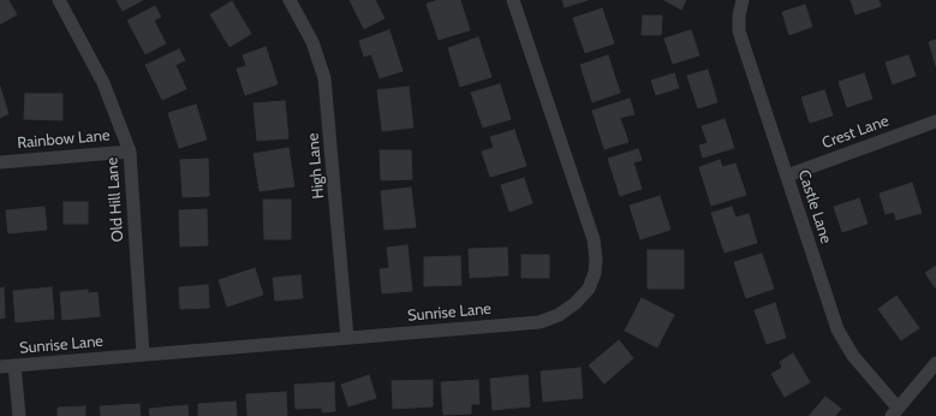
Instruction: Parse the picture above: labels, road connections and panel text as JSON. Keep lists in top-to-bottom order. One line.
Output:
{"streets":{"street":["Crest Lane","Rainbow Lane","High Lane","Old Hill Lane","Castle Lane","Sunrise Lane"]},"crossings":[["Crest Lane","Castle Lane"],["Rainbow Lane","Old Hill Lane"],["High Lane","Sunrise Lane"],["Old Hill Lane","Sunrise Lane"]]}
